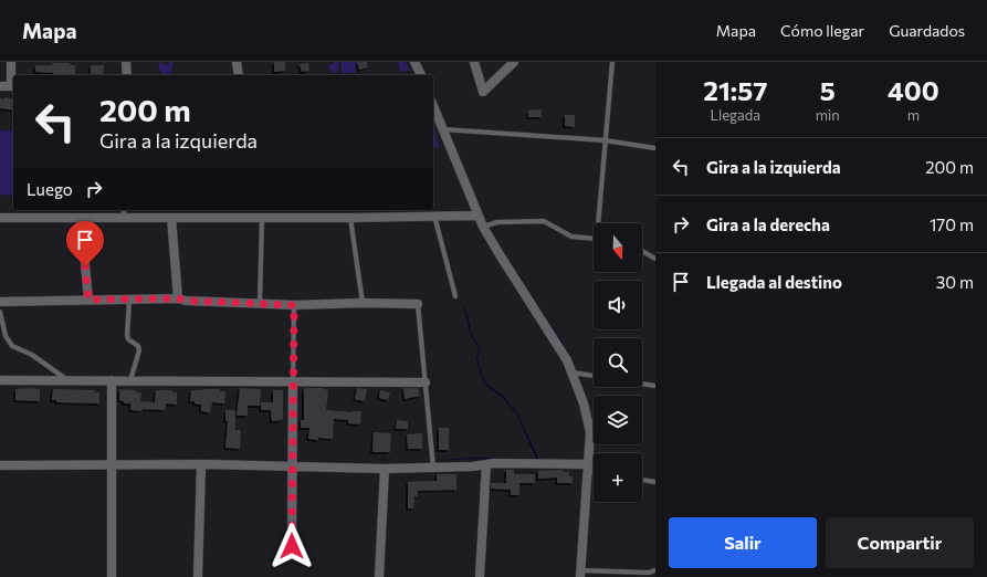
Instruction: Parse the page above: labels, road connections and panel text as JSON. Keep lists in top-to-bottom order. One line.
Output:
{"north":"bottom","page":{"header":"Mapa","nav":["Mapa","Cómo llegar","Guardados"],"eta":["21:57","Llegada","5","min","400","m"],"turn":["200 m","Gira a la izquierda"],"list":[{"name":"Gira a la izquierda","value":"200 m"},{"name":"Gira a la derecha","value":"170 m"},{"name":"Llegada al destino","value":"30 m"}],"then":"Luego","map_buttons":"+","buttons":["Salir","Compartir"]}}
